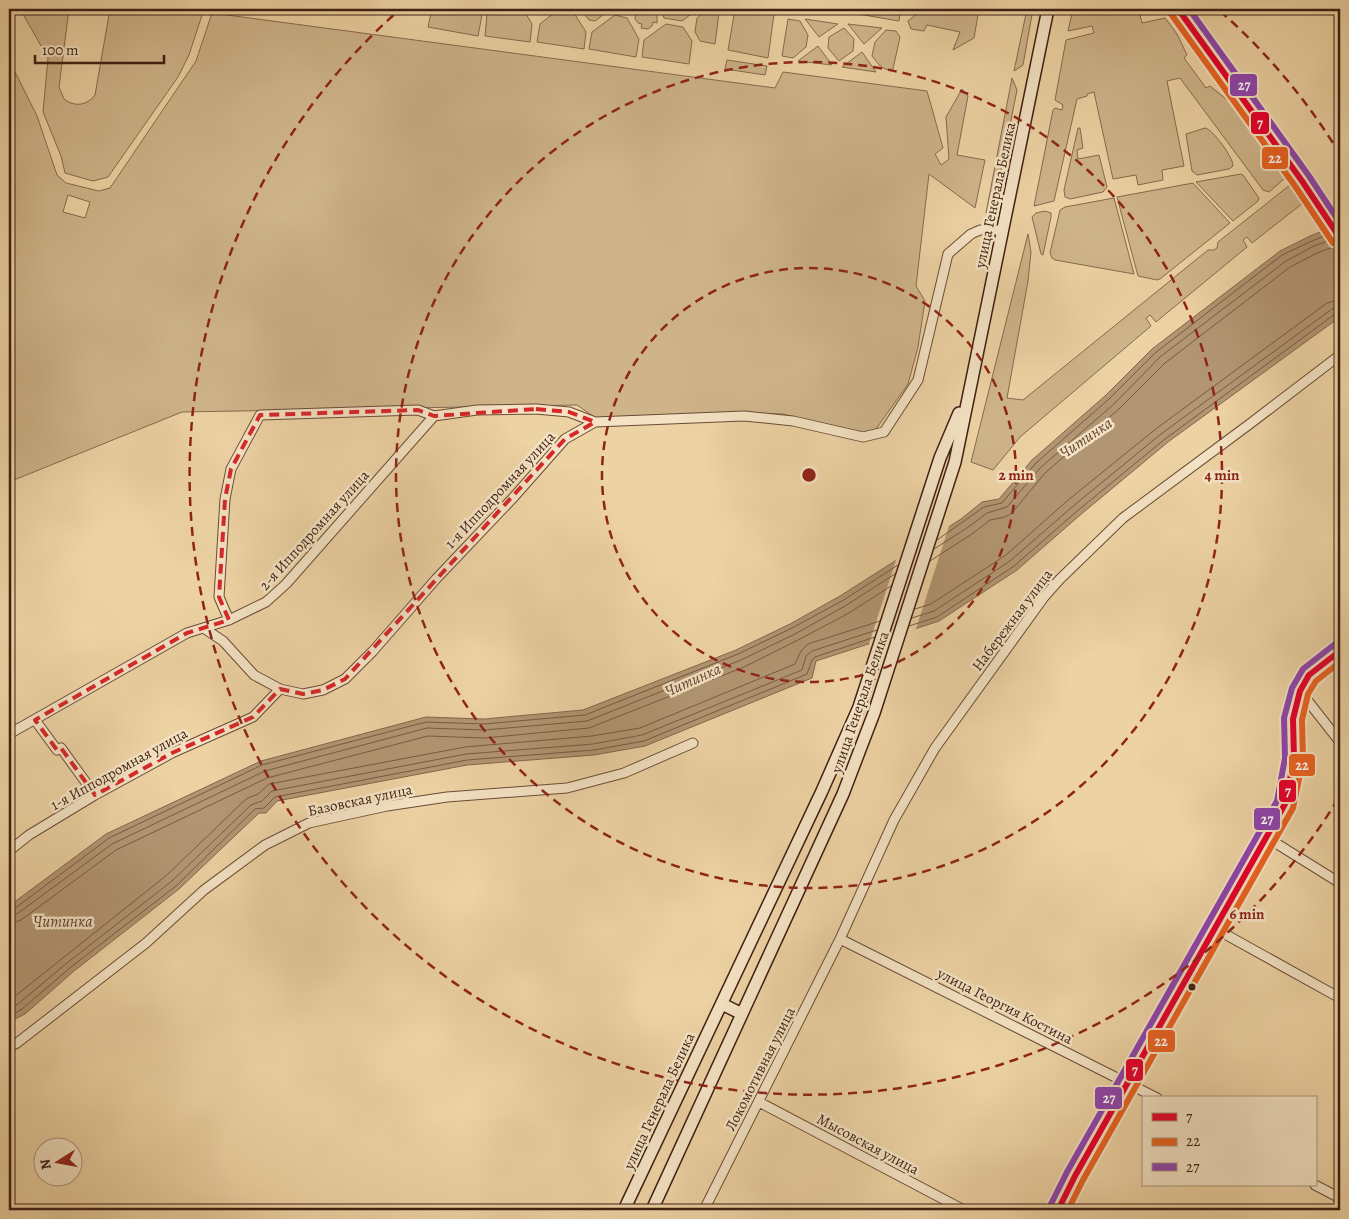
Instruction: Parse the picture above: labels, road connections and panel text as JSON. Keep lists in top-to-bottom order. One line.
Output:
{"streets":{"main road":["улица Генерала Белика"],"street":["1-я Ипподромная улица","2-я Ипподромная улица","Набережная улица","Базовская улица","улица Георгия Костина","Локомотивная улица","Мысовская улица"]},"crossings":[["улица Генерала Белика","1-я Ипподромная улица"],["Набережная улица","улица Георгия Костина"],["Набережная улица","Локомотивная улица"],["улица Георгия Костина","Локомотивная улица"],["Локомотивная улица","Мысовская улица"]],"water":["Читинка"],"lines":["transit line 7","transit line 27","transit line 22"],"legend":["7","22","27"],"scale_bar":"100 m","north":"left","rings":["2 min","4 min","6 min"]}
